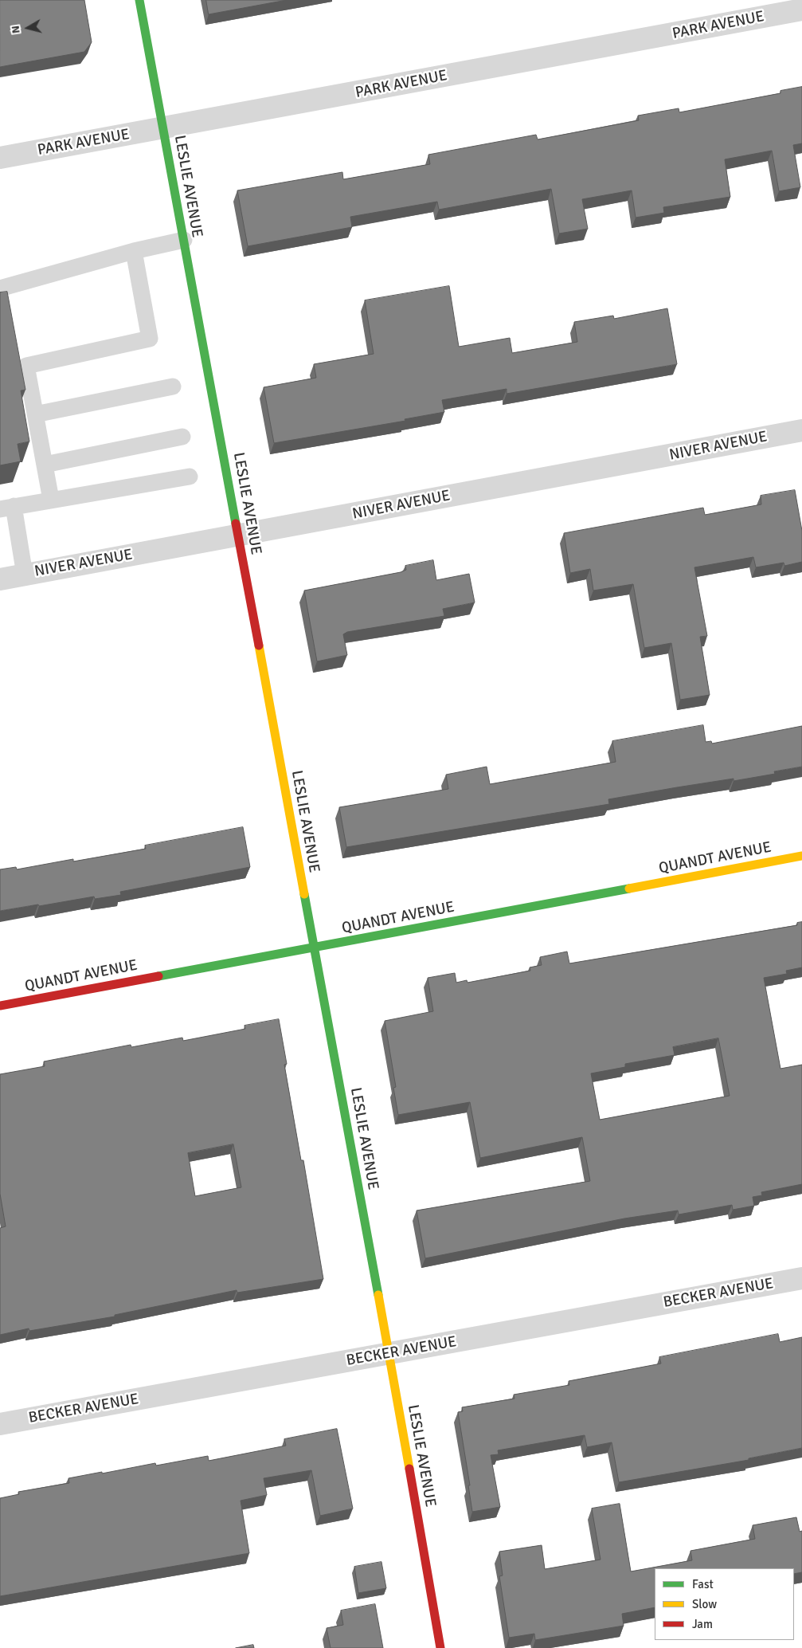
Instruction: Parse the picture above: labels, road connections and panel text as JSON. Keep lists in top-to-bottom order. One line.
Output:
{"streets":{"street":["PARK AVENUE","LESLIE AVENUE","NIVER AVENUE","QUANDT AVENUE","BECKER AVENUE"]},"crossings":[["PARK AVENUE","LESLIE AVENUE"],["LESLIE AVENUE","NIVER AVENUE"],["LESLIE AVENUE","QUANDT AVENUE"],["LESLIE AVENUE","BECKER AVENUE"]],"legend":["Fast","Slow","Jam"],"north":"left"}
